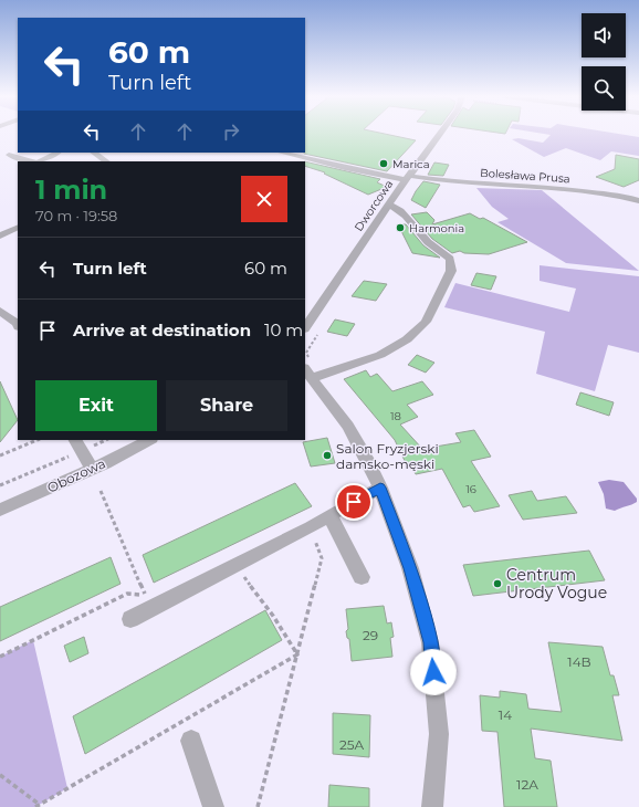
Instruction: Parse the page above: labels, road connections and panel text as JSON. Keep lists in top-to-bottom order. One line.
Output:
{"streets":{"street":["Bolesława Prusa","Dworcowa","Obozowa"]},"crossings":[["Bolesława Prusa","Dworcowa"]],"places":["Marica","Harmonia","Salon Fryzjerski damsko-męski","Centrum Urody Vogue"],"house_numbers":["18","16","29","14B","14","25A","12A"],"page":{"turn":["60 m","Turn left"],"heading":["1 min","70 m · 19:58"],"list":[{"name":"Turn left","value":"60 m"},{"name":"Arrive at destination","value":"10 m"}],"buttons":["Exit","Share"]}}
